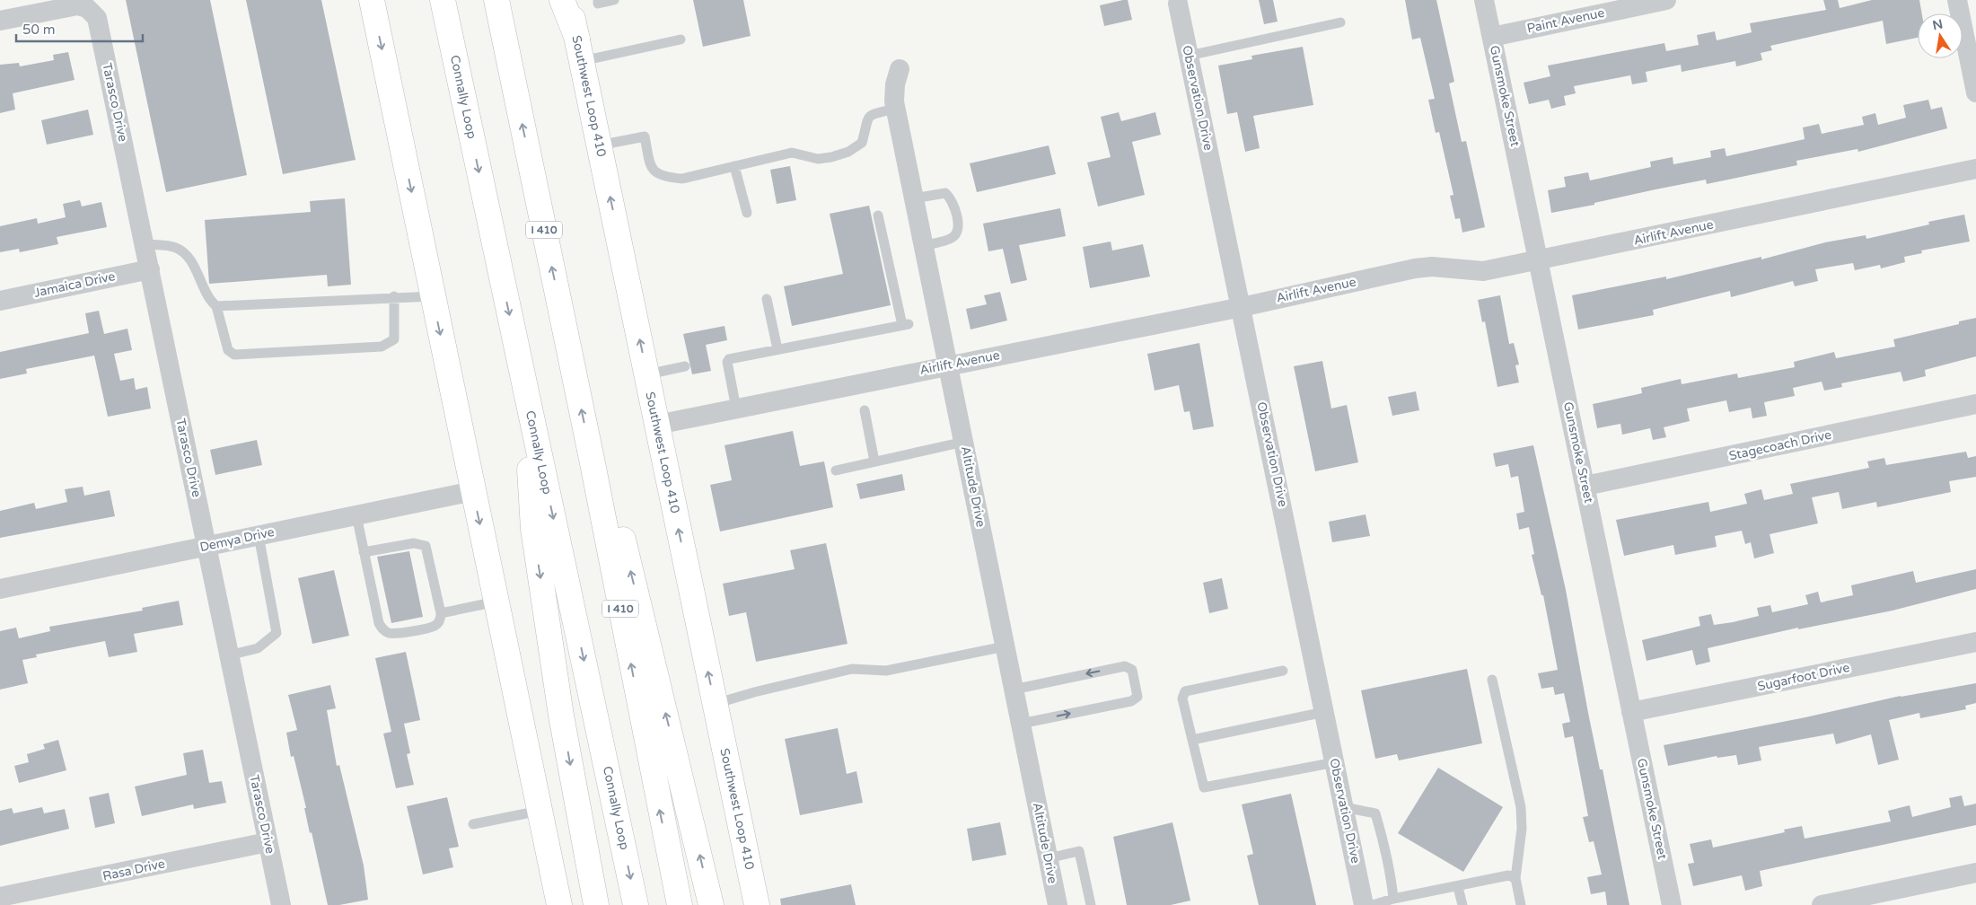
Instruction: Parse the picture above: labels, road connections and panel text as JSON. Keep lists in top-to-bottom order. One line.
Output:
{"streets":{"main road":["Southwest Loop 410","Connally Loop","I 410"],"street":["Paint Avenue","Gunsmoke Street","Observation Drive","Tarasco Drive","Airlift Avenue","Jamaica Drive","Stagecoach Drive","Altitude Drive","Demya Drive","Sugarfoot Drive","Rasa Drive"]},"crossings":[["Paint Avenue","Gunsmoke Street"],["Southwest Loop 410","Airlift Avenue"],["Gunsmoke Street","Airlift Avenue"],["Gunsmoke Street","Stagecoach Drive"],["Gunsmoke Street","Sugarfoot Drive"],["Observation Drive","Airlift Avenue"],["Tarasco Drive","Jamaica Drive"],["Tarasco Drive","Demya Drive"],["Tarasco Drive","Rasa Drive"],["Airlift Avenue","Altitude Drive"]],"scale_bar":"50 m","north":"top"}
